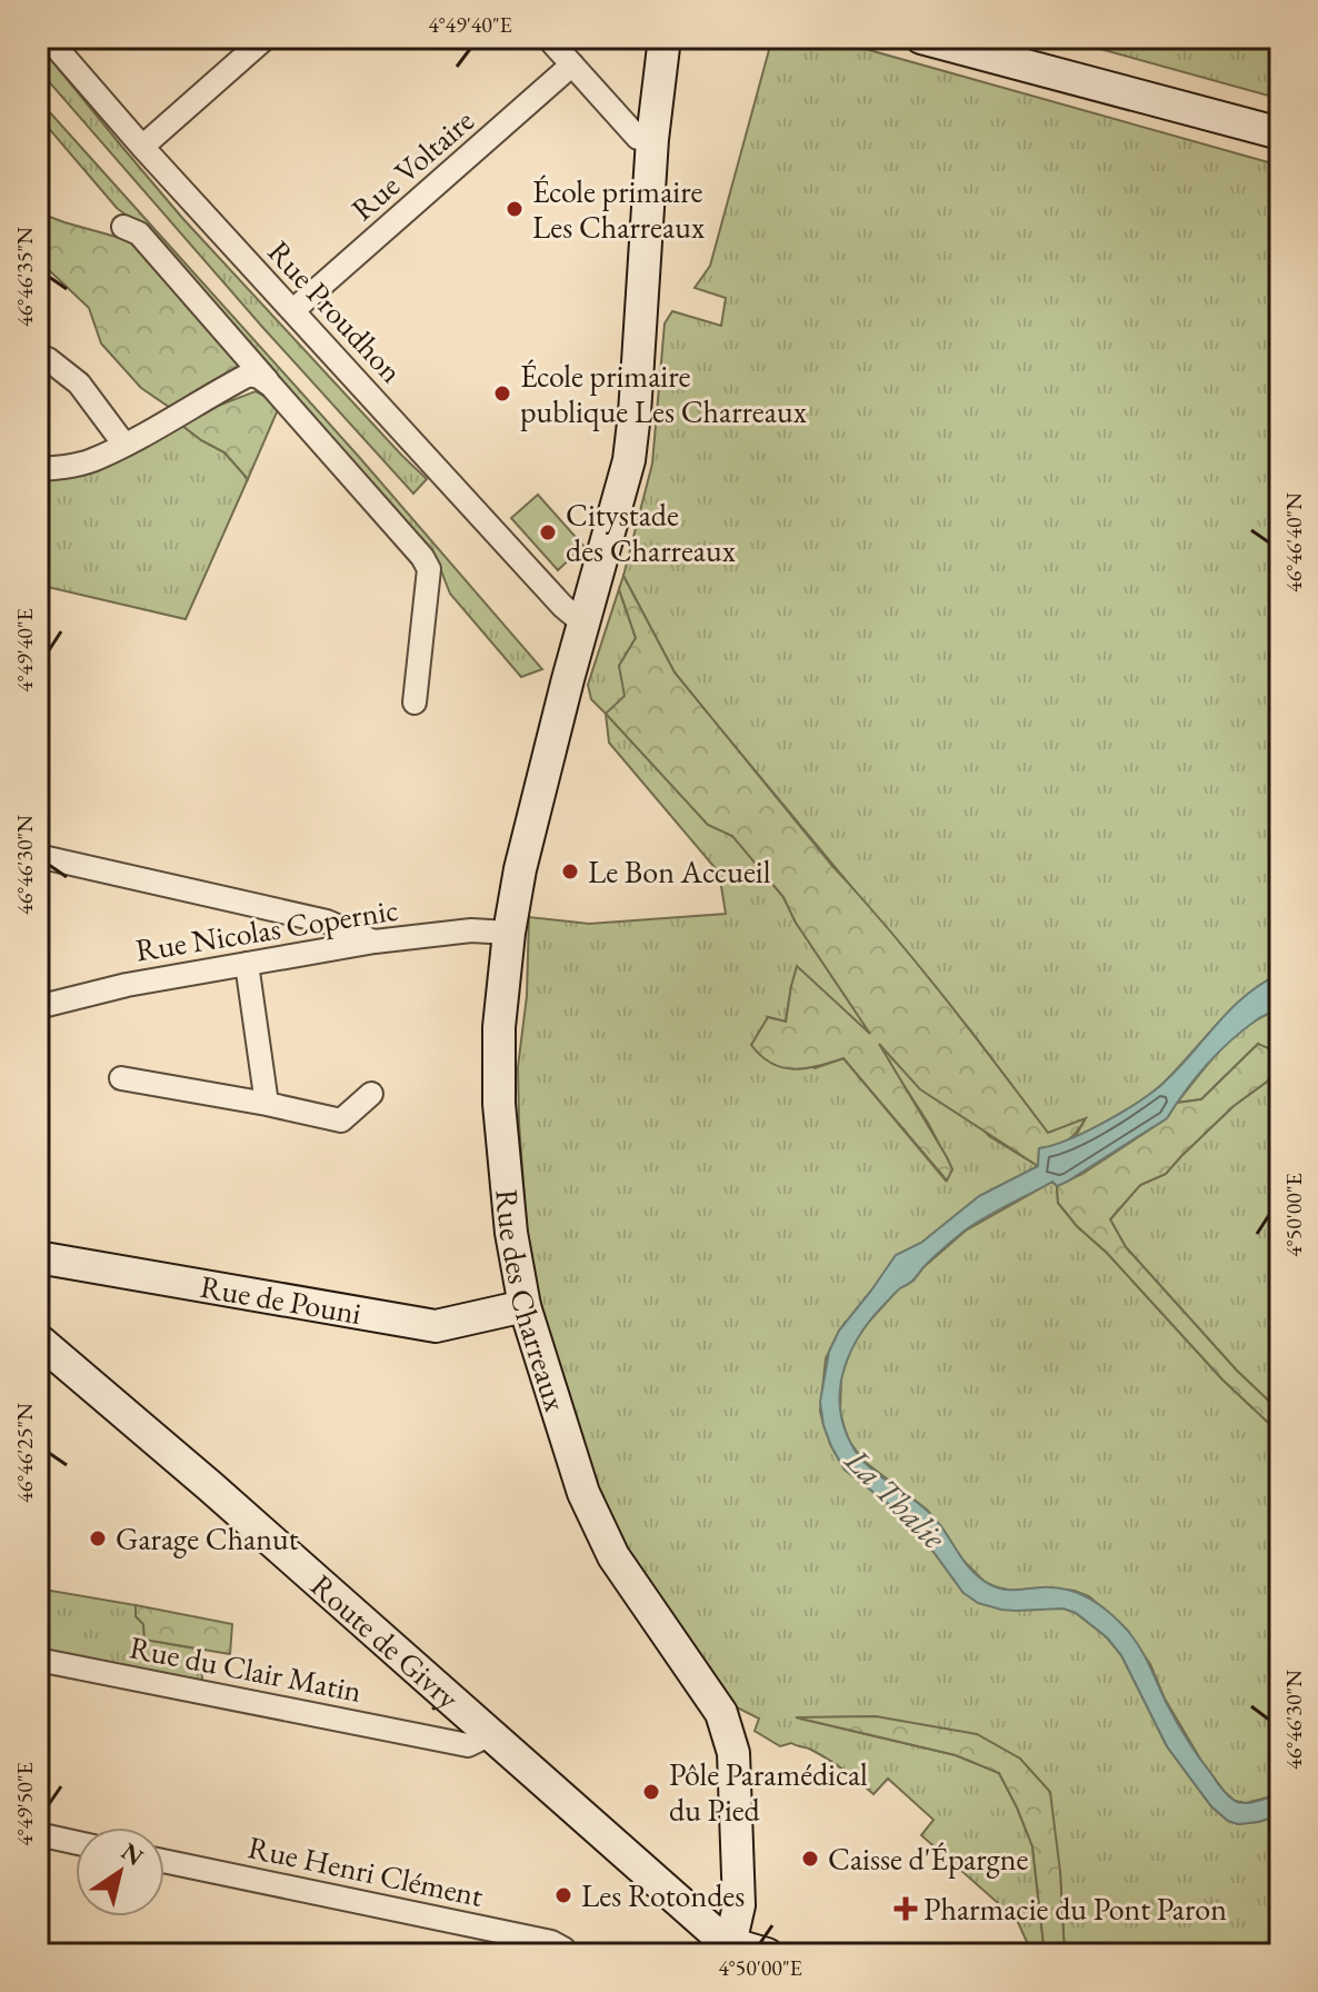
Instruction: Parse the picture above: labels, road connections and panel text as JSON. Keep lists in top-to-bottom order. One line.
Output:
{"streets":{"main road":["Rue de Pouni","Rue des Charreaux","Route de Givry"],"street":["Rue Voltaire","Rue Proudhon","Rue Nicolas Copernic","Rue du Clair Matin","Rue Henri Clément"]},"crossings":[["Rue Voltaire","Rue Proudhon"],["Rue Proudhon","Rue des Charreaux"],["Rue Nicolas Copernic","Rue des Charreaux"],["Rue de Pouni","Rue des Charreaux"],["Rue des Charreaux","Route de Givry"],["Route de Givry","Rue du Clair Matin"]],"water":["La Thalie"],"places":{"other":["École primaire Les Charreaux","École primaire publique Les Charreaux","Citystade des Charreaux","Le Bon Accueil","Garage Chanut","Pôle Paramédical du Pied","Caisse d'Épargne","Les Rotondes"],"health":["Pharmacie du Pont Paron"]},"north":"top right","coordinates":["4°49'40\"E","46°46'35\"N","46°46'40\"N","46°46'30\"N","4°50'00\"E","46°46'25\"N","4°49'50\"E"]}
